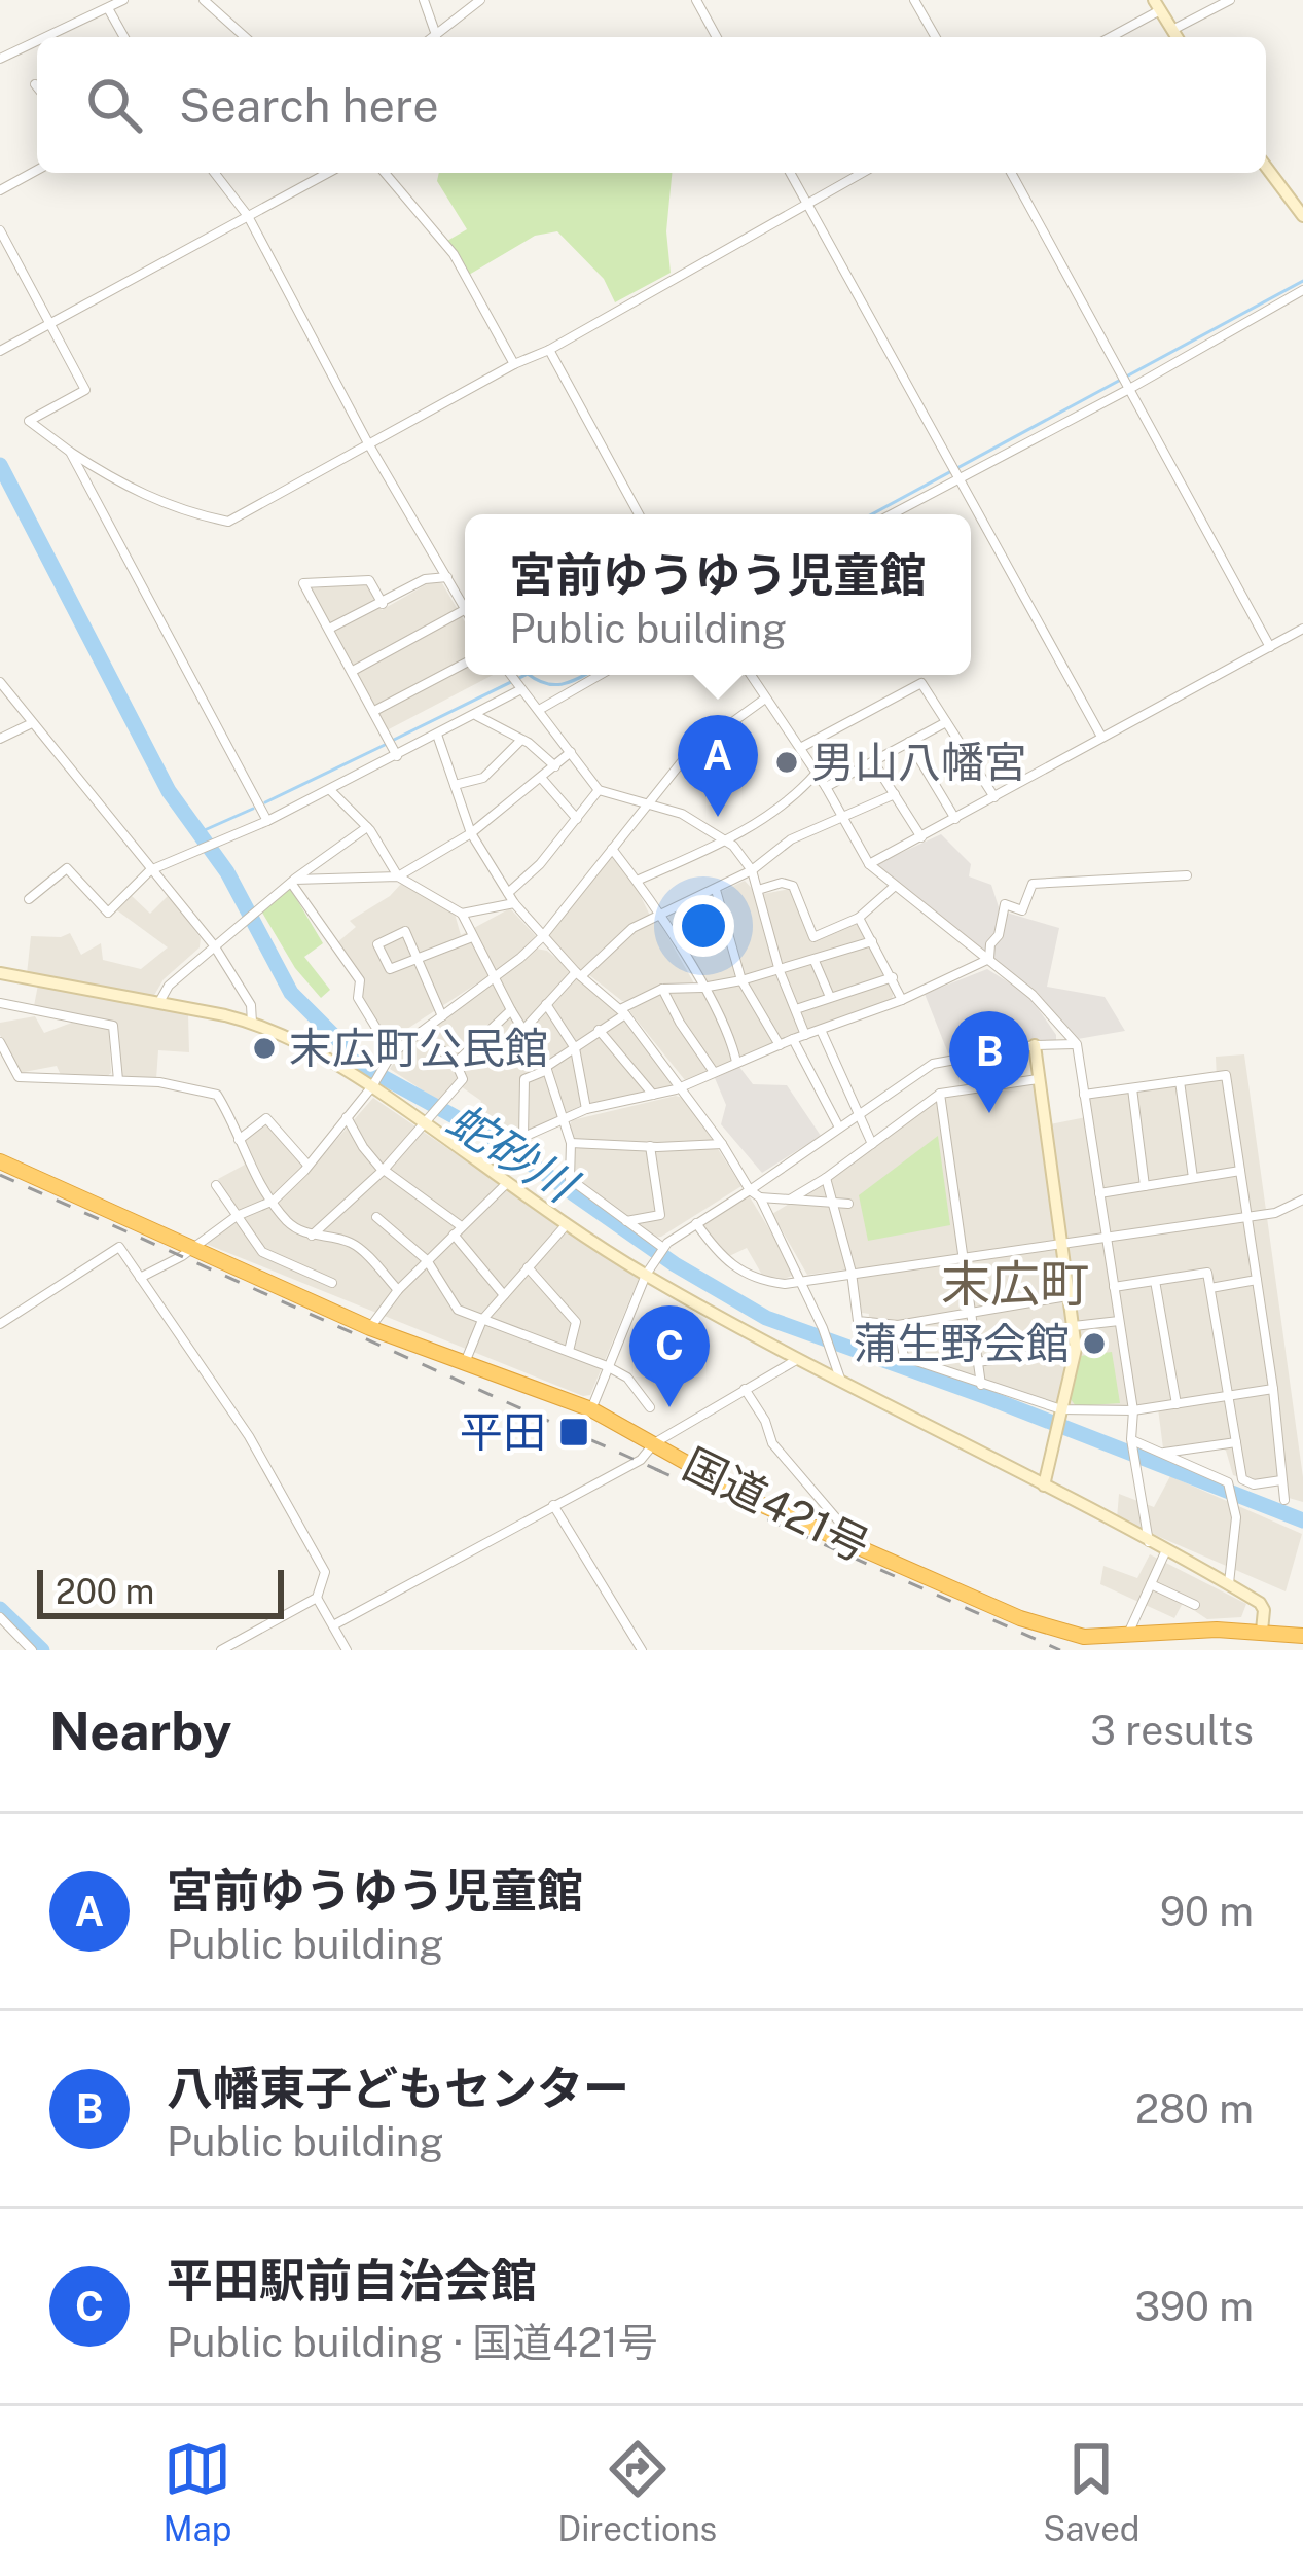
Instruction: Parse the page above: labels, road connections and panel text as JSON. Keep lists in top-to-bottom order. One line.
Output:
{"streets":{"highway":["国道421号"]},"districts":["末広町"],"water":["蛇砂川"],"places":{"other":["男山八幡宮","末広町公民館","蒲生野会館"],"transit":["平田"]},"scale_bar":"200 m","page":{"search":"Search here","popup":["宮前ゆうゆう児童館","Public building"],"pins":["A","B","C"],"scale":"200 m","heading":["Nearby","3 results"],"list":[{"mark":"A","name":"宮前ゆうゆう児童館","note":"Public building","value":"90 m"},{"mark":"B","name":"八幡東子どもセンター","note":"Public building","value":"280 m"},{"mark":"C","name":"平田駅前自治会館","note":"Public building · 国道421号","value":"390 m"}],"nav":["Map","Directions","Saved"]}}
